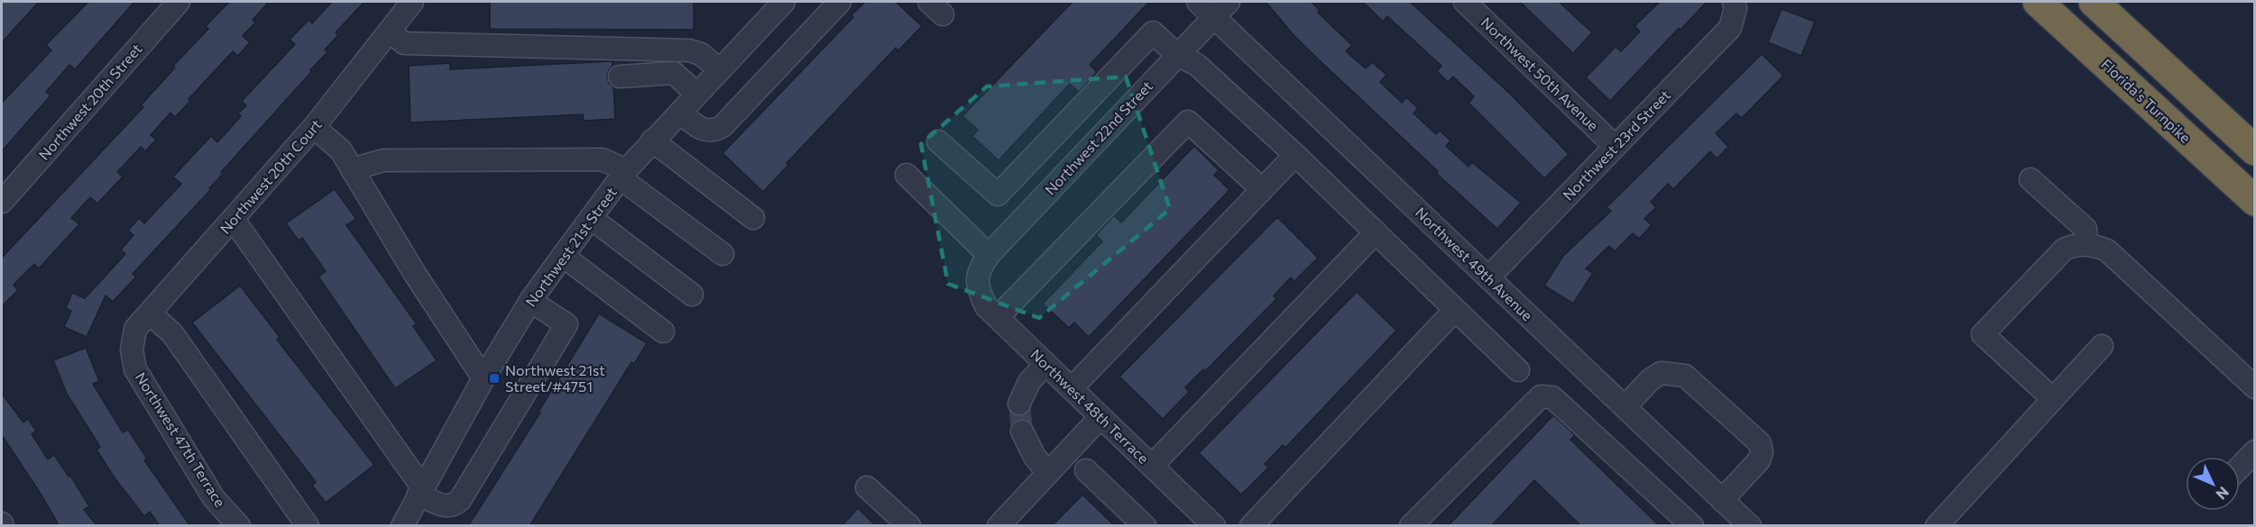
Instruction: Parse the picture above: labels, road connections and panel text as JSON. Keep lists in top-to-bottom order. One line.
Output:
{"streets":{"highway":["Florida's Turnpike"],"street":["Northwest 50th Avenue","Northwest 20th Street","Northwest 22nd Street","Northwest 23rd Street","Northwest 20th Court","Northwest 21st Street","Northwest 49th Avenue","Northwest 48th Terrace","Northwest 47th Terrace"]},"crossings":[["Northwest 50th Avenue","Northwest 23rd Street"],["Northwest 22nd Street","Northwest 49th Avenue"],["Northwest 22nd Street","Northwest 48th Terrace"],["Northwest 23rd Street","Northwest 49th Avenue"],["Northwest 20th Court","Northwest 47th Terrace"]],"places":{"transit":["Northwest 21st Street/#4751"]},"north":"bottom right"}
